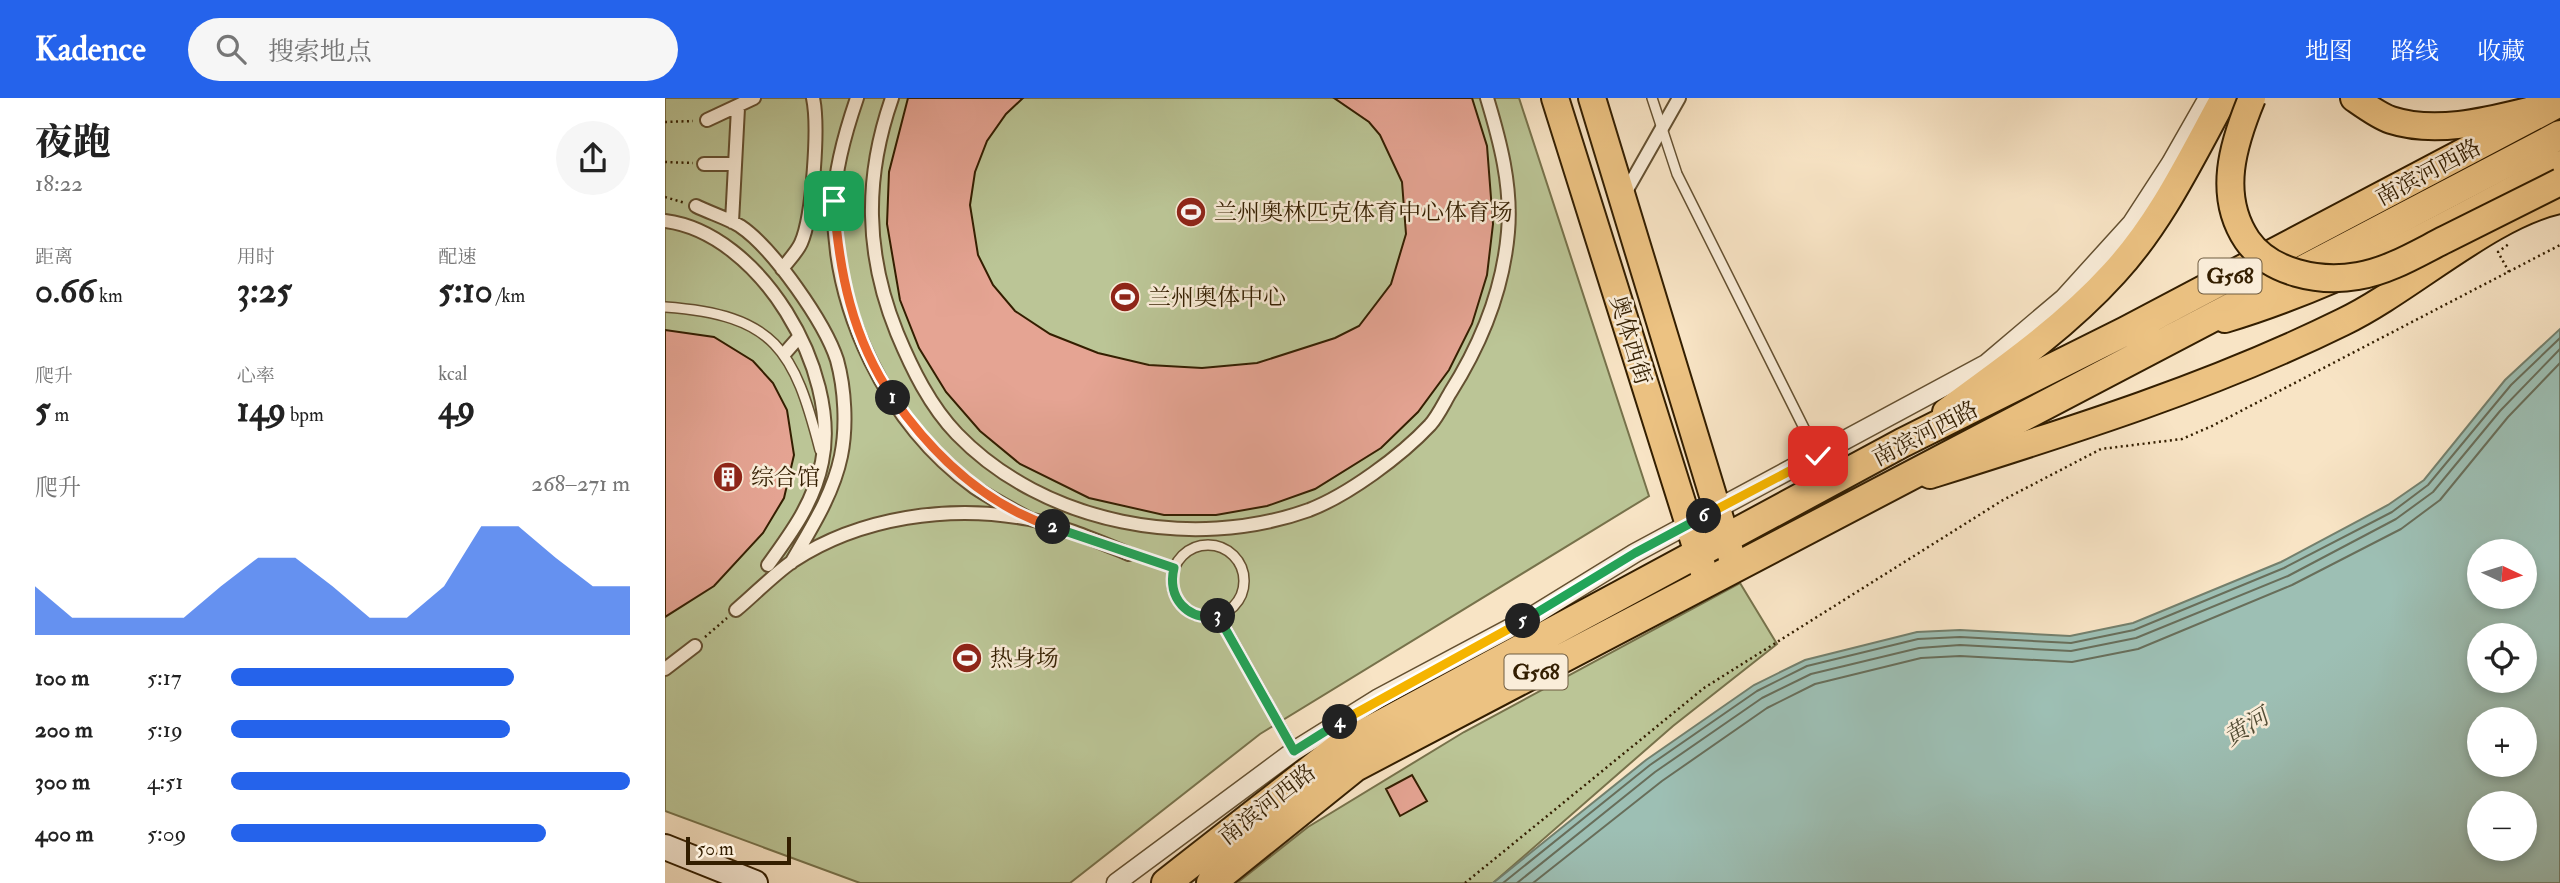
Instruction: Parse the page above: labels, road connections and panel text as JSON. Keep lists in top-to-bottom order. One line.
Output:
{"streets":{"highway":["南滨河西路","G568"],"main road":["奥体西街"]},"crossings":[["南滨河西路","奥体西街"]],"water":["黄河"],"places":{"sports":["兰州奥林匹克体育中心体育场","兰州奥体中心","热身场"],"building":["综合馆"]},"scale_bar":"50 m","north":"right","page":{"header":"Kadence","search":"搜索地点","nav":["地图","路线","收藏"],"heading":["夜跑","18:22"],"stats":[["距离","0.66 km"],["用时","3:25"],["配速","5:10 /km"],["爬升","5 m"],["心率","149 bpm"],["kcal","49"]],"pins":["1","6","2","3","5","4"],"chart":["爬升","268–271 m"],"map_buttons":["+","−"],"list":[{"name":"100 m","note":"5:17"},{"name":"200 m","note":"5:19"},{"name":"300 m","note":"4:51"},{"name":"400 m","note":"5:09"}],"scale":"50 m"}}
